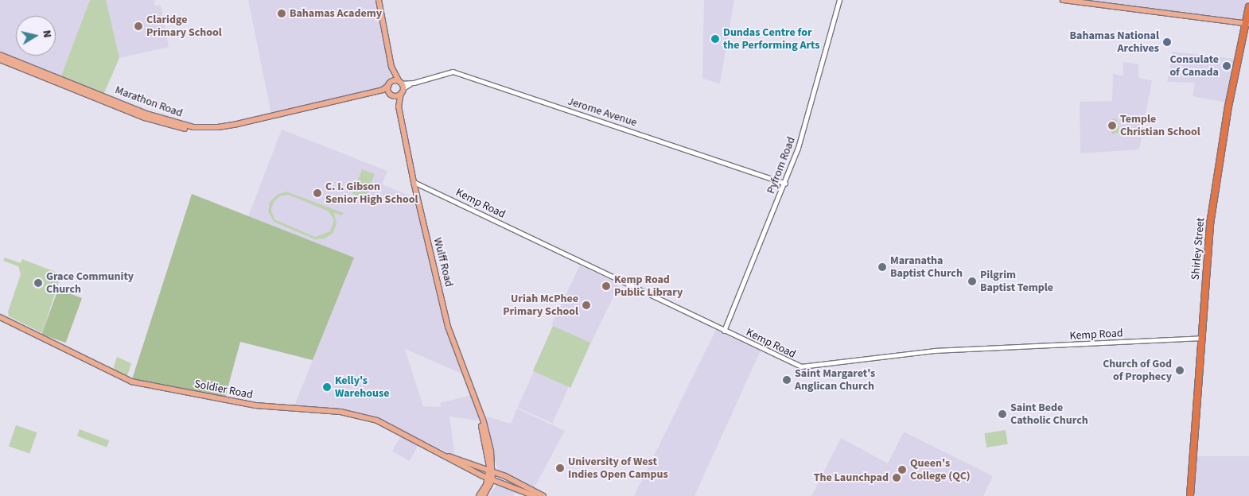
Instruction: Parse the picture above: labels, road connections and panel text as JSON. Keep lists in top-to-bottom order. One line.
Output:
{"streets":{"highway":["Shirley Street"],"main road":["Marathon Road","Wulff Road","Soldier Road"],"street":["Jerome Avenue","Pyfrom Road","Kemp Road"]},"crossings":[["Marathon Road","Jerome Avenue"],["Marathon Road","Wulff Road"],["Jerome Avenue","Pyfrom Road"],["Jerome Avenue","Wulff Road"],["Pyfrom Road","Kemp Road"],["Kemp Road","Shirley Street"],["Kemp Road","Wulff Road"],["Wulff Road","Soldier Road"]],"places":["Bahamas Academy","Claridge Primary School","Dundas Centre for the Performing Arts","Bahamas National Archives","Consulate of Canada","Temple Christian School","C. I. Gibson Senior High School","Maranatha Baptist Church","Pilgrim Baptist Temple","Grace Community Church","Kemp Road Public Library","Uriah McPhee Primary School","Church of God of Prophecy","Saint Margaret's Anglican Church","Kelly's Warehouse","Saint Bede Catholic Church","University of West Indies Open Campus","Queen's College (QC)","The Launchpad"],"north":"right"}
